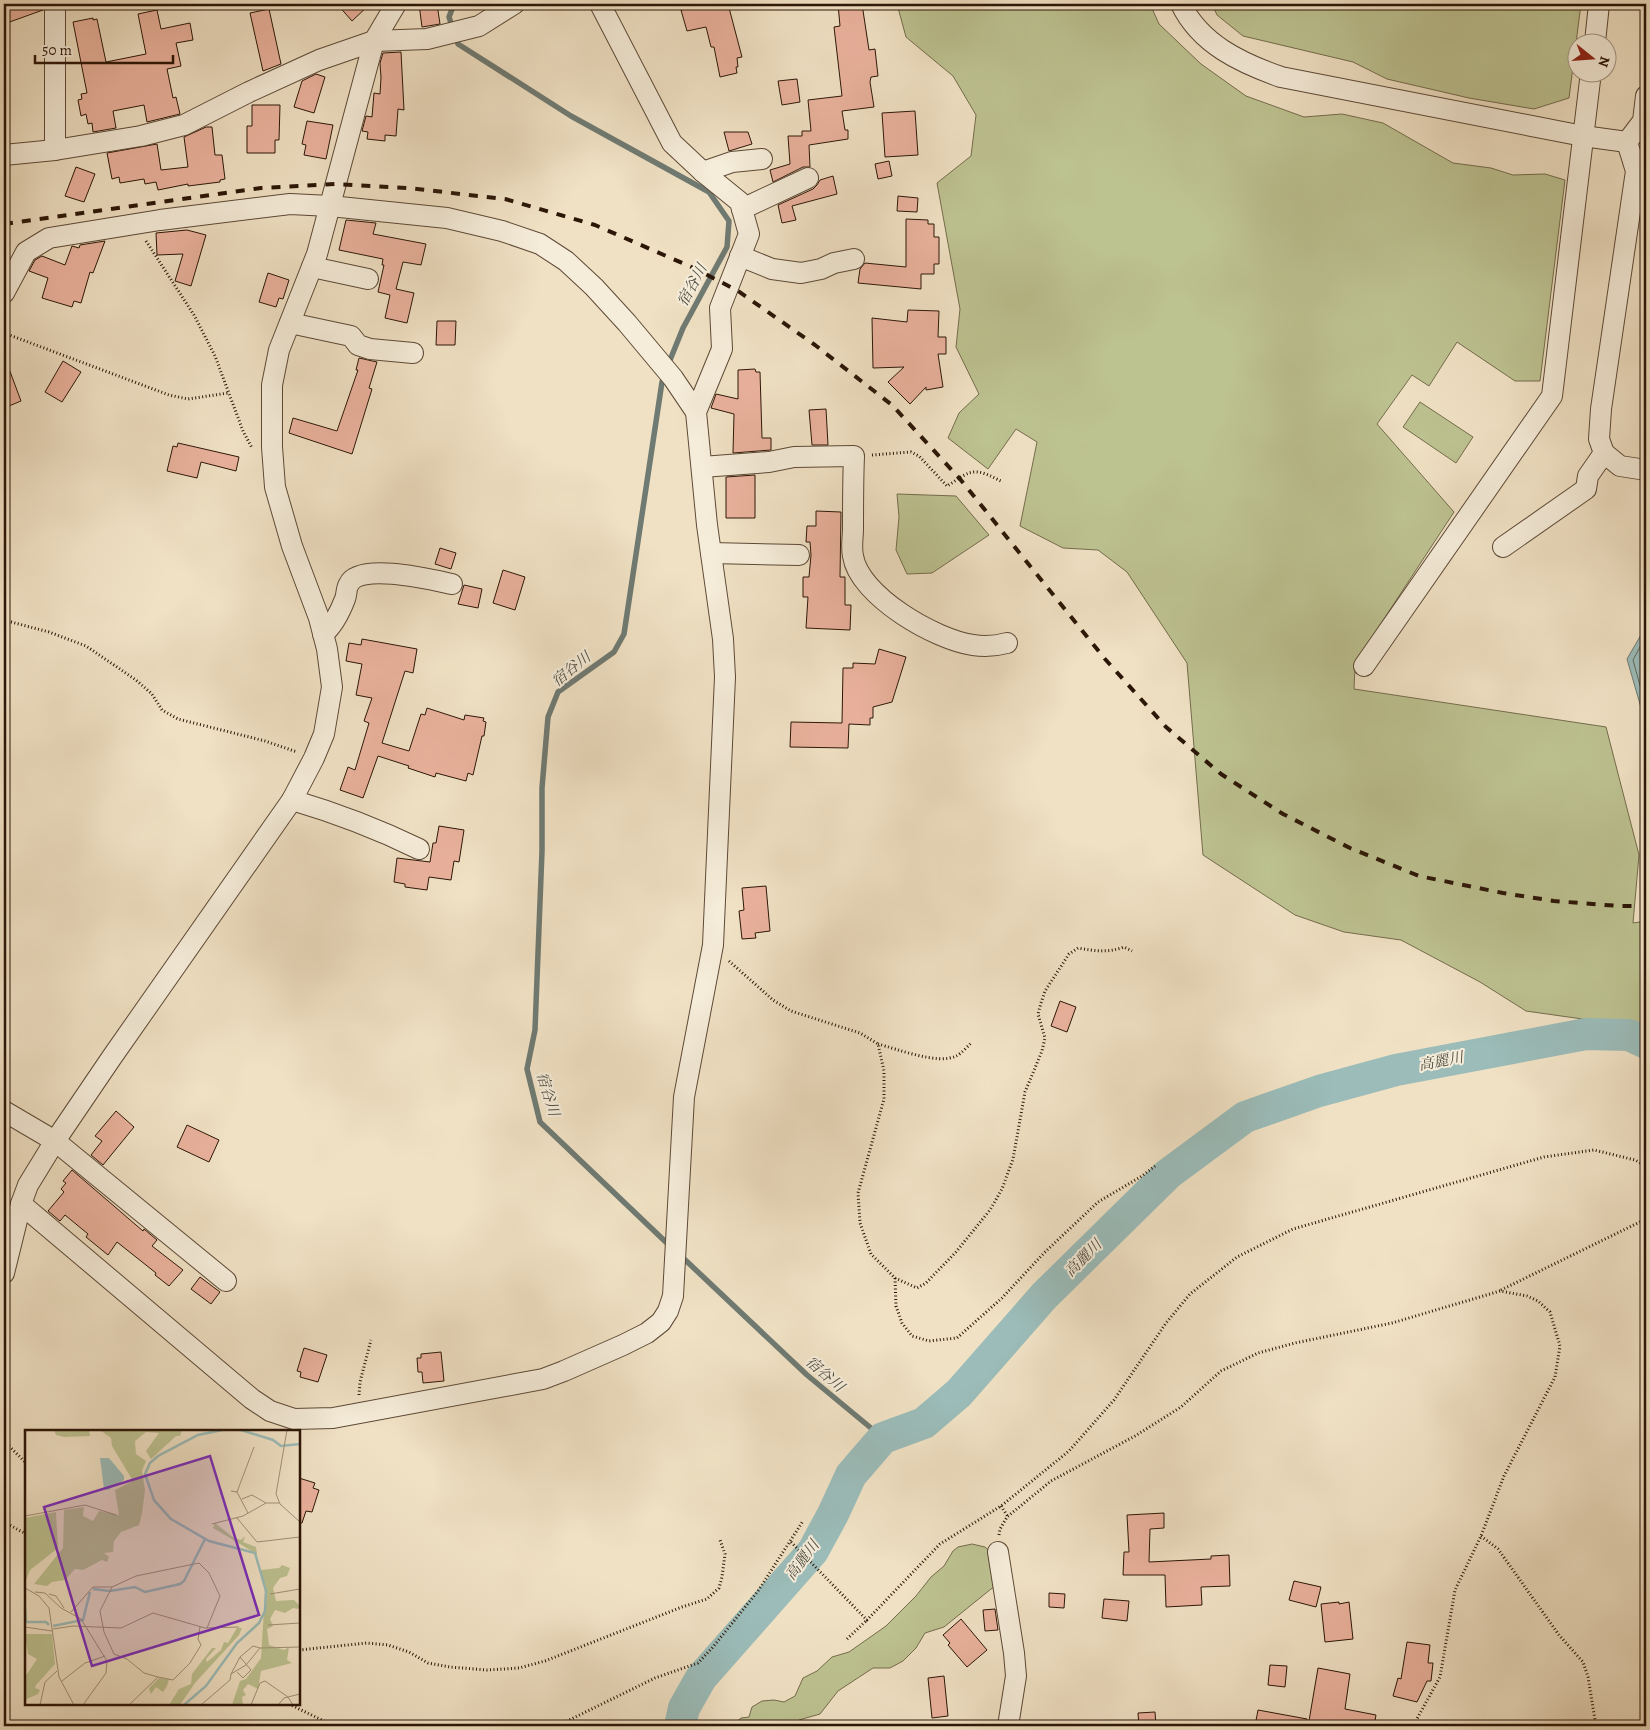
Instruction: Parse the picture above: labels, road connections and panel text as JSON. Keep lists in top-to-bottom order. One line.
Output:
{"water":["宿谷川","高麗川"],"scale_bar":"50 m","north":"right"}
